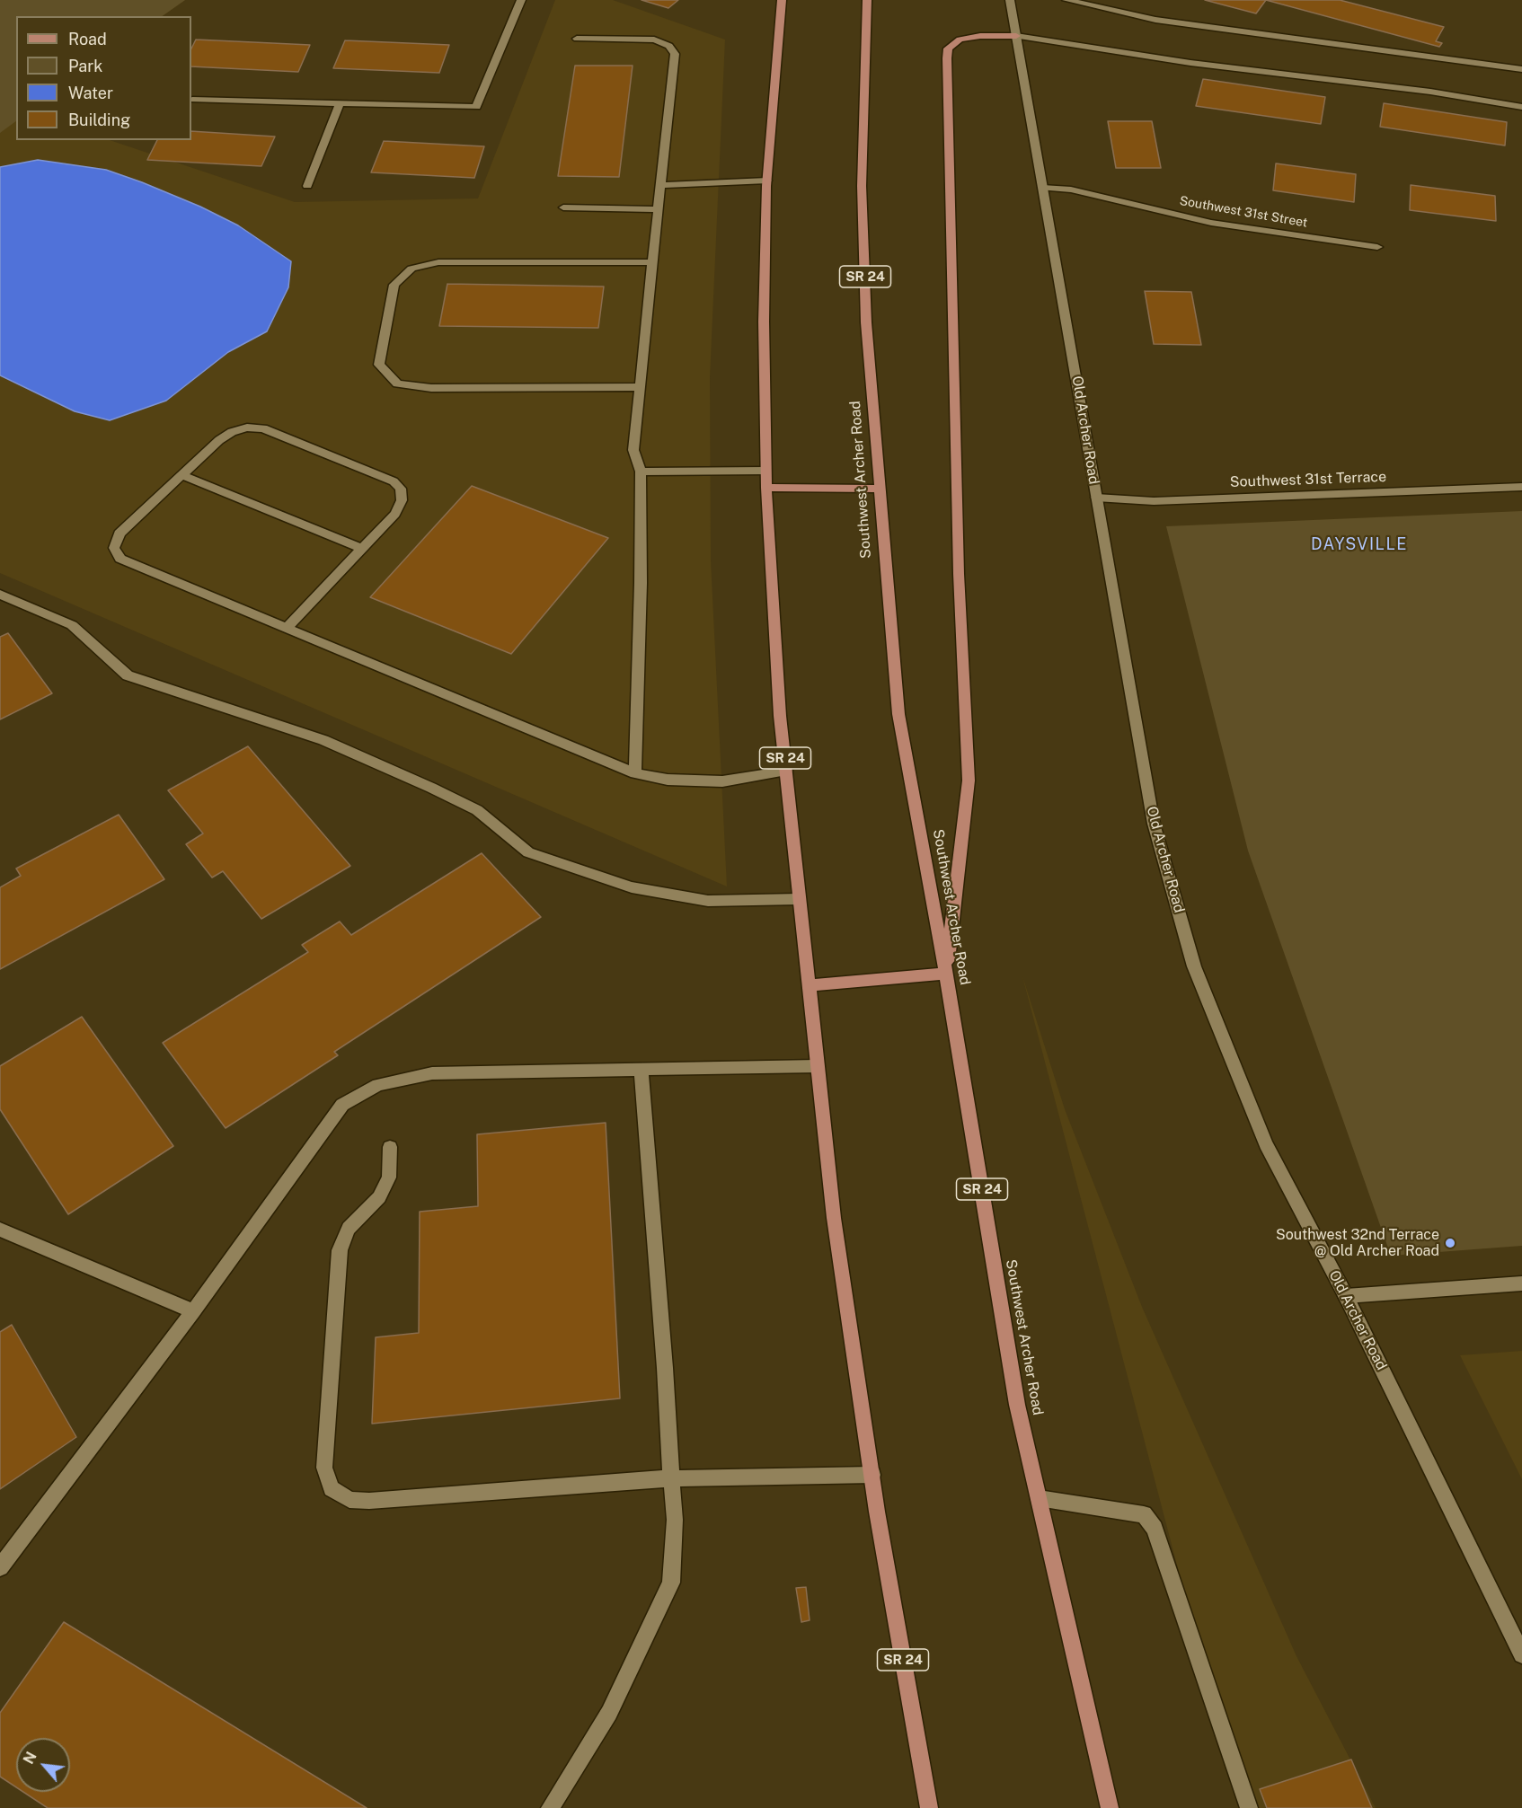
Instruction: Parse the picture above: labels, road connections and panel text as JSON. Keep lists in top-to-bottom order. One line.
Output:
{"streets":{"main road":["SR 24","Southwest Archer Road"],"street":["Southwest 31st Street","Old Archer Road","Southwest 31st Terrace"]},"crossings":[["Southwest 31st Street","Old Archer Road"],["Old Archer Road","Southwest 31st Terrace"]],"districts":["DAYSVILLE"],"places":["Southwest 32nd Terrace @ Old Archer Road"],"legend":["Road","Park","Water","Building"],"north":"top left"}
